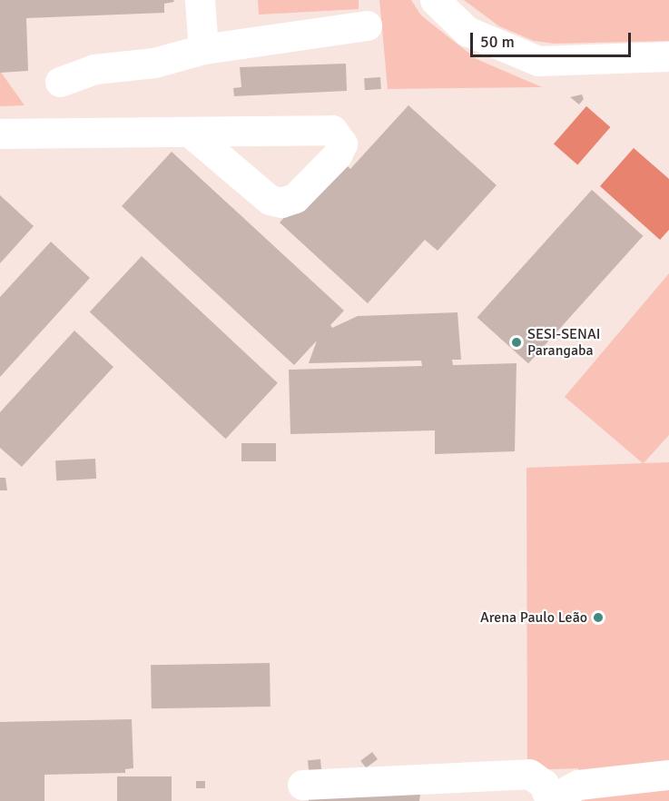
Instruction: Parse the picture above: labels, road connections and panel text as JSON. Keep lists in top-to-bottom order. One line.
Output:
{"places":["SESI-SENAI Parangaba","Arena Paulo Leão"],"scale_bar":"50 m"}
